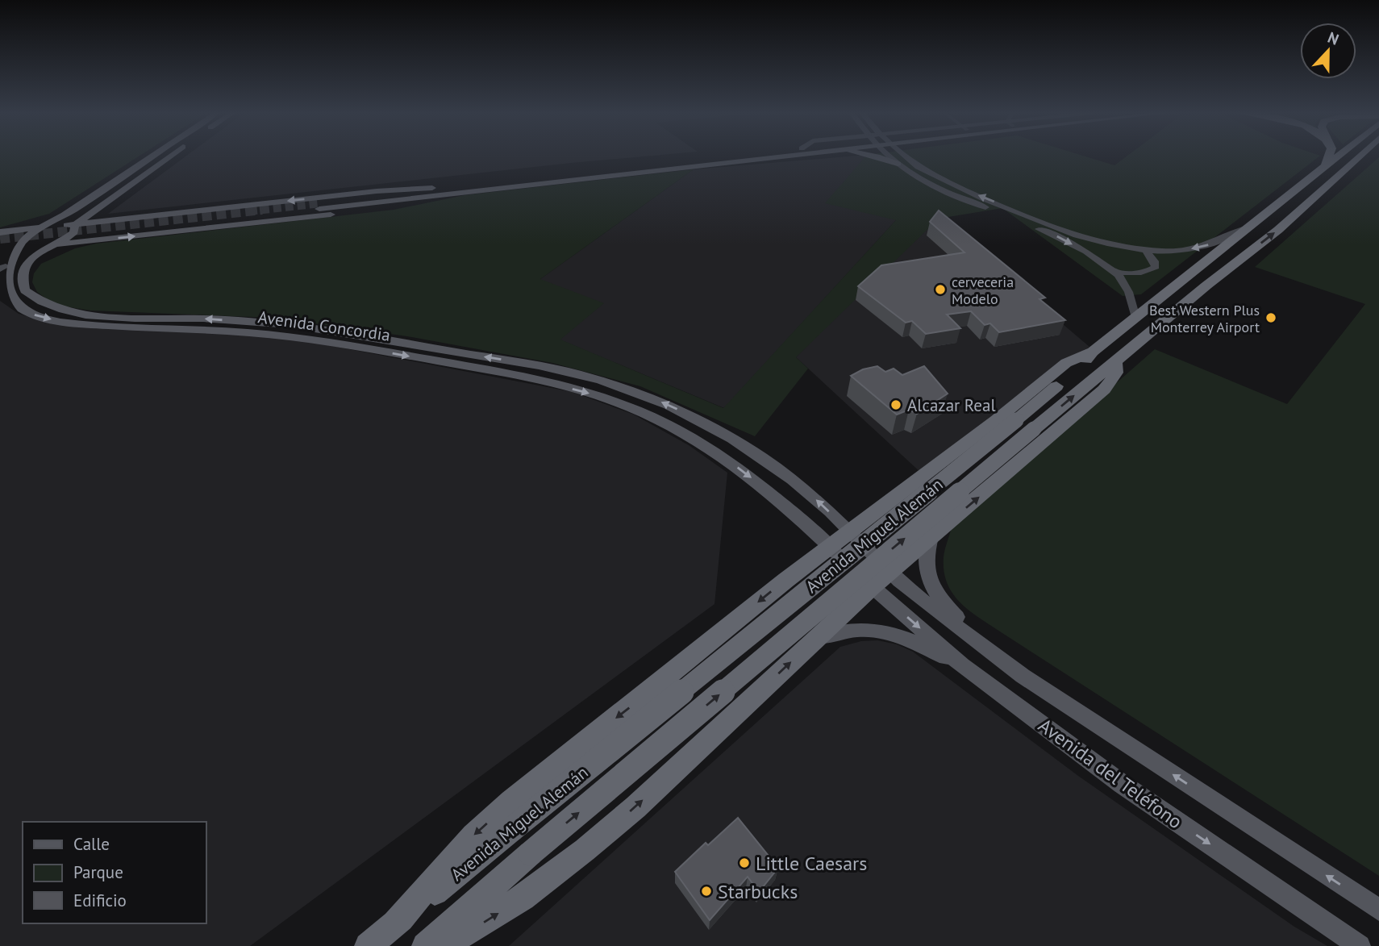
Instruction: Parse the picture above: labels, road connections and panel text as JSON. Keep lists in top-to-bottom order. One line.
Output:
{"streets":{"highway":["Avenida Miguel Alemán"],"main road":["Avenida Concordia","Avenida del Teléfono"]},"crossings":[["Avenida Concordia","Avenida del Teléfono"]],"places":["cerveceria Modelo","Best Western Plus Monterrey Airport","Alcazar Real","Little Caesars","Starbucks"],"legend":["Calle","Parque","Edificio"],"north":"top"}
